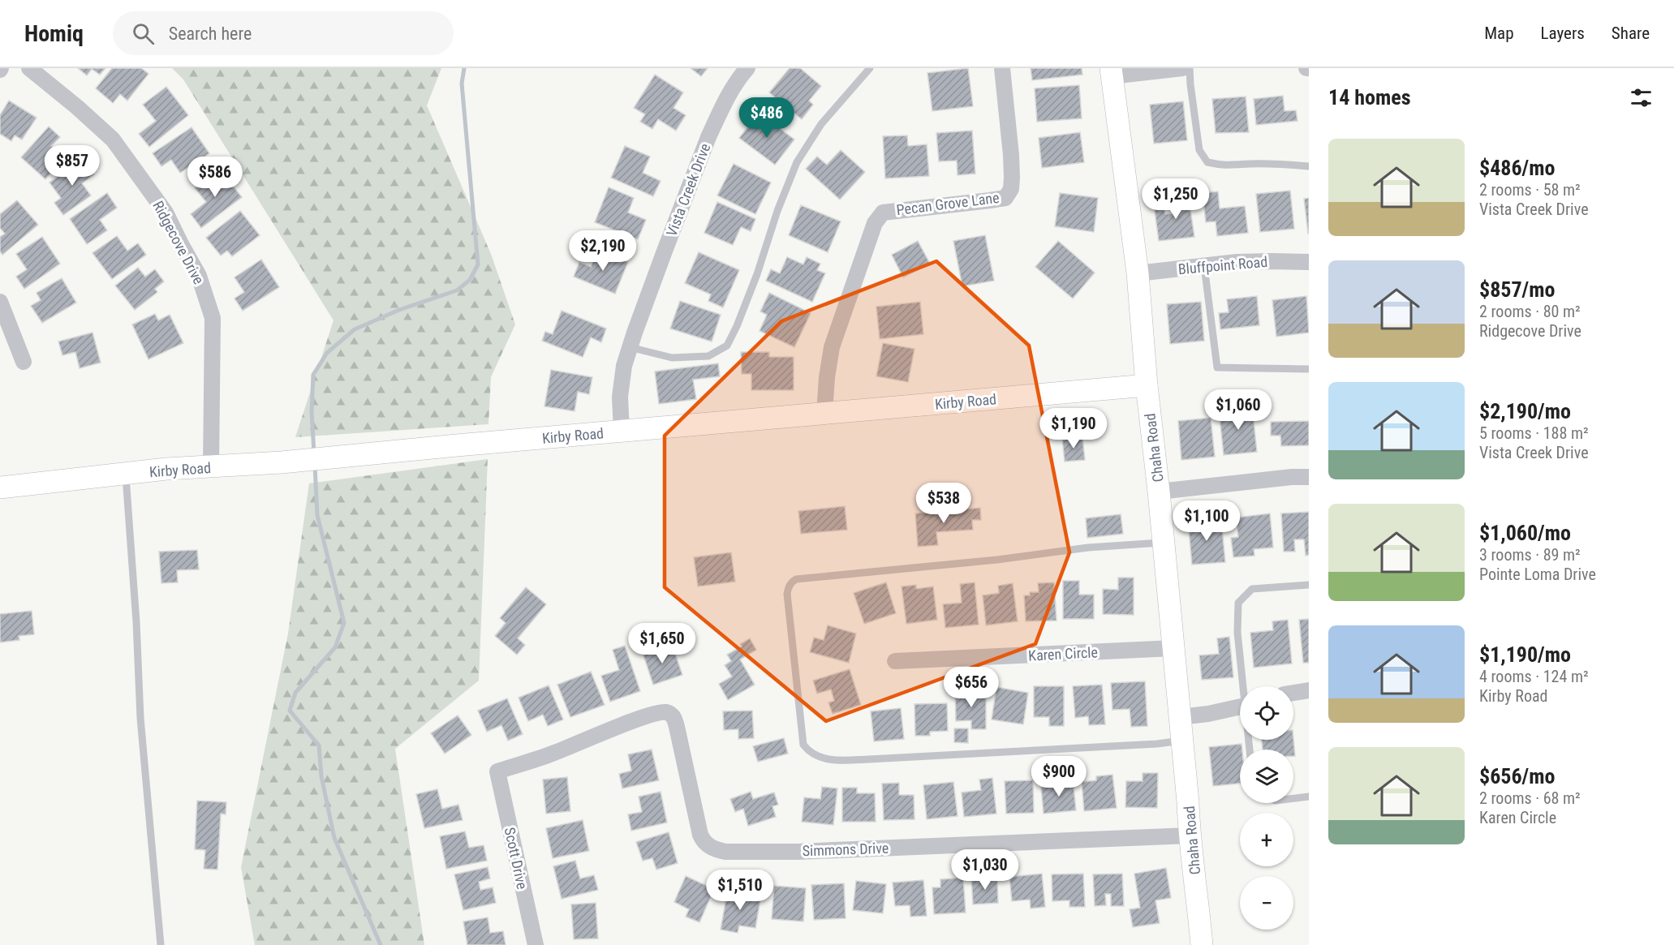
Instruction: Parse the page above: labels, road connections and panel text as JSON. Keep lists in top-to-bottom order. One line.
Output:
{"streets":{"street":["Vista Creek Drive","Pecan Grove Lane","Ridgecove Drive","Bluffpoint Road","Kirby Road","Chaha Road","Karen Circle","Simmons Drive","Scott Drive"]},"crossings":[["Vista Creek Drive","Kirby Road"],["Pecan Grove Lane","Kirby Road"],["Ridgecove Drive","Kirby Road"],["Bluffpoint Road","Chaha Road"],["Kirby Road","Chaha Road"],["Chaha Road","Karen Circle"],["Chaha Road","Simmons Drive"],["Simmons Drive","Scott Drive"]],"page":{"header":"Homiq","search":"Search here","nav":["Map","Layers","Share"],"heading":"14 homes","price":["$486","$857","$586","$1,250","$2,190","$1,060","$1,190","$538","$1,100","$1,650","$656","$900","$1,030","$1,510"],"list":[{"name":"$486/mo","note":"2 rooms · 58 m² · Vista Creek Drive"},{"name":"$857/mo","note":"2 rooms · 80 m² · Ridgecove Drive"},{"name":"$2,190/mo","note":"5 rooms · 188 m² · Vista Creek Drive"},{"name":"$1,060/mo","note":"3 rooms · 89 m² · Pointe Loma Drive"},{"name":"$1,190/mo","note":"4 rooms · 124 m² · Kirby Road"},{"name":"$656/mo","note":"2 rooms · 68 m² · Karen Circle"}],"map_buttons":["+","−"]}}
